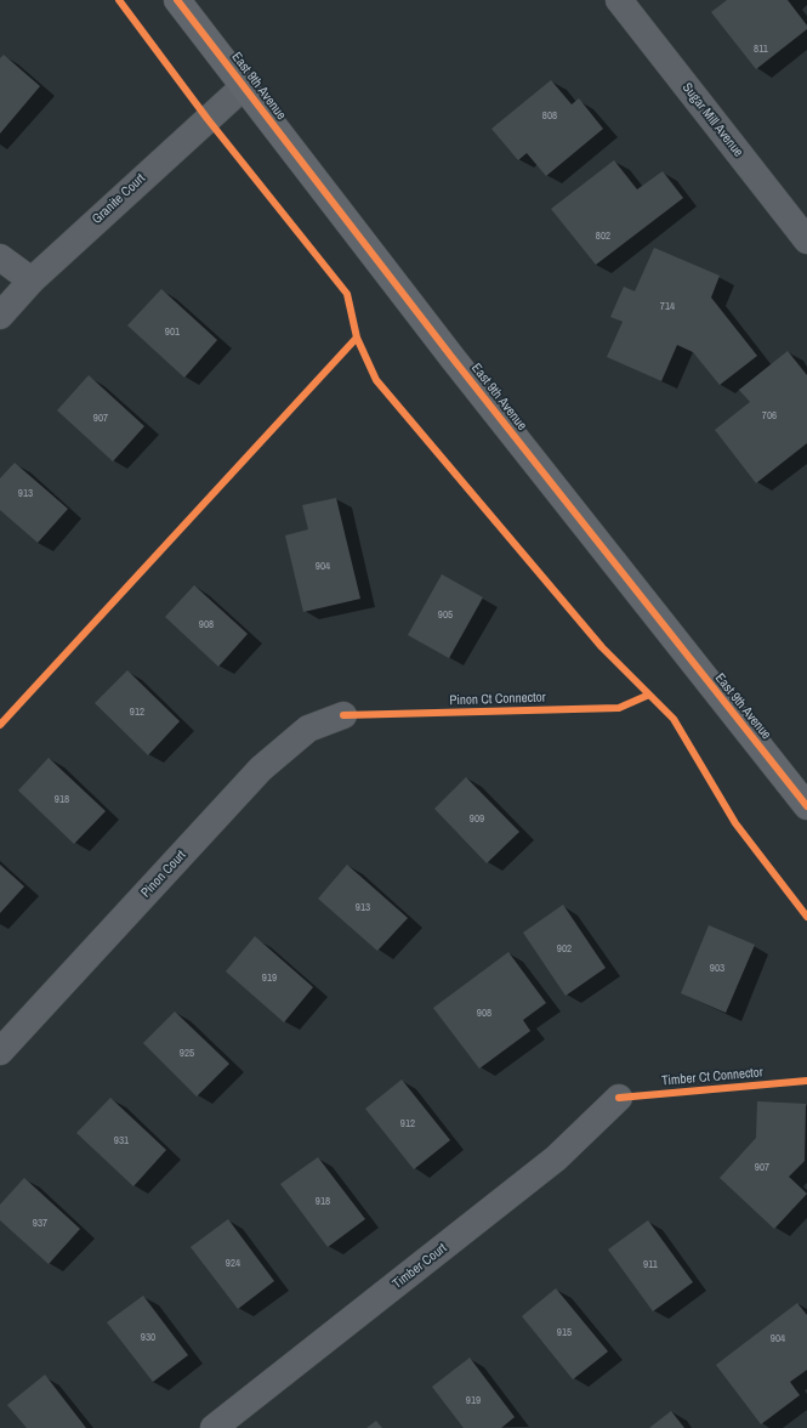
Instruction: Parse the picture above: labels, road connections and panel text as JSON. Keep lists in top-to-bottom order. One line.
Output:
{"streets":{"main road":["East 9th Avenue"],"street":["Sugar Mill Avenue","Granite Court","Pinon Court","Timber Court"],"cycle path":["Pinon Ct Connector","Timber Ct Connector"]},"crossings":[["East 9th Avenue","Granite Court"]],"house_numbers":["811","808","802","714","901","706","907","913","904","905","908","912","918","909","913","902","903","919","908","925","912","931","907","918","937","924","911","915","930","904","919"]}
